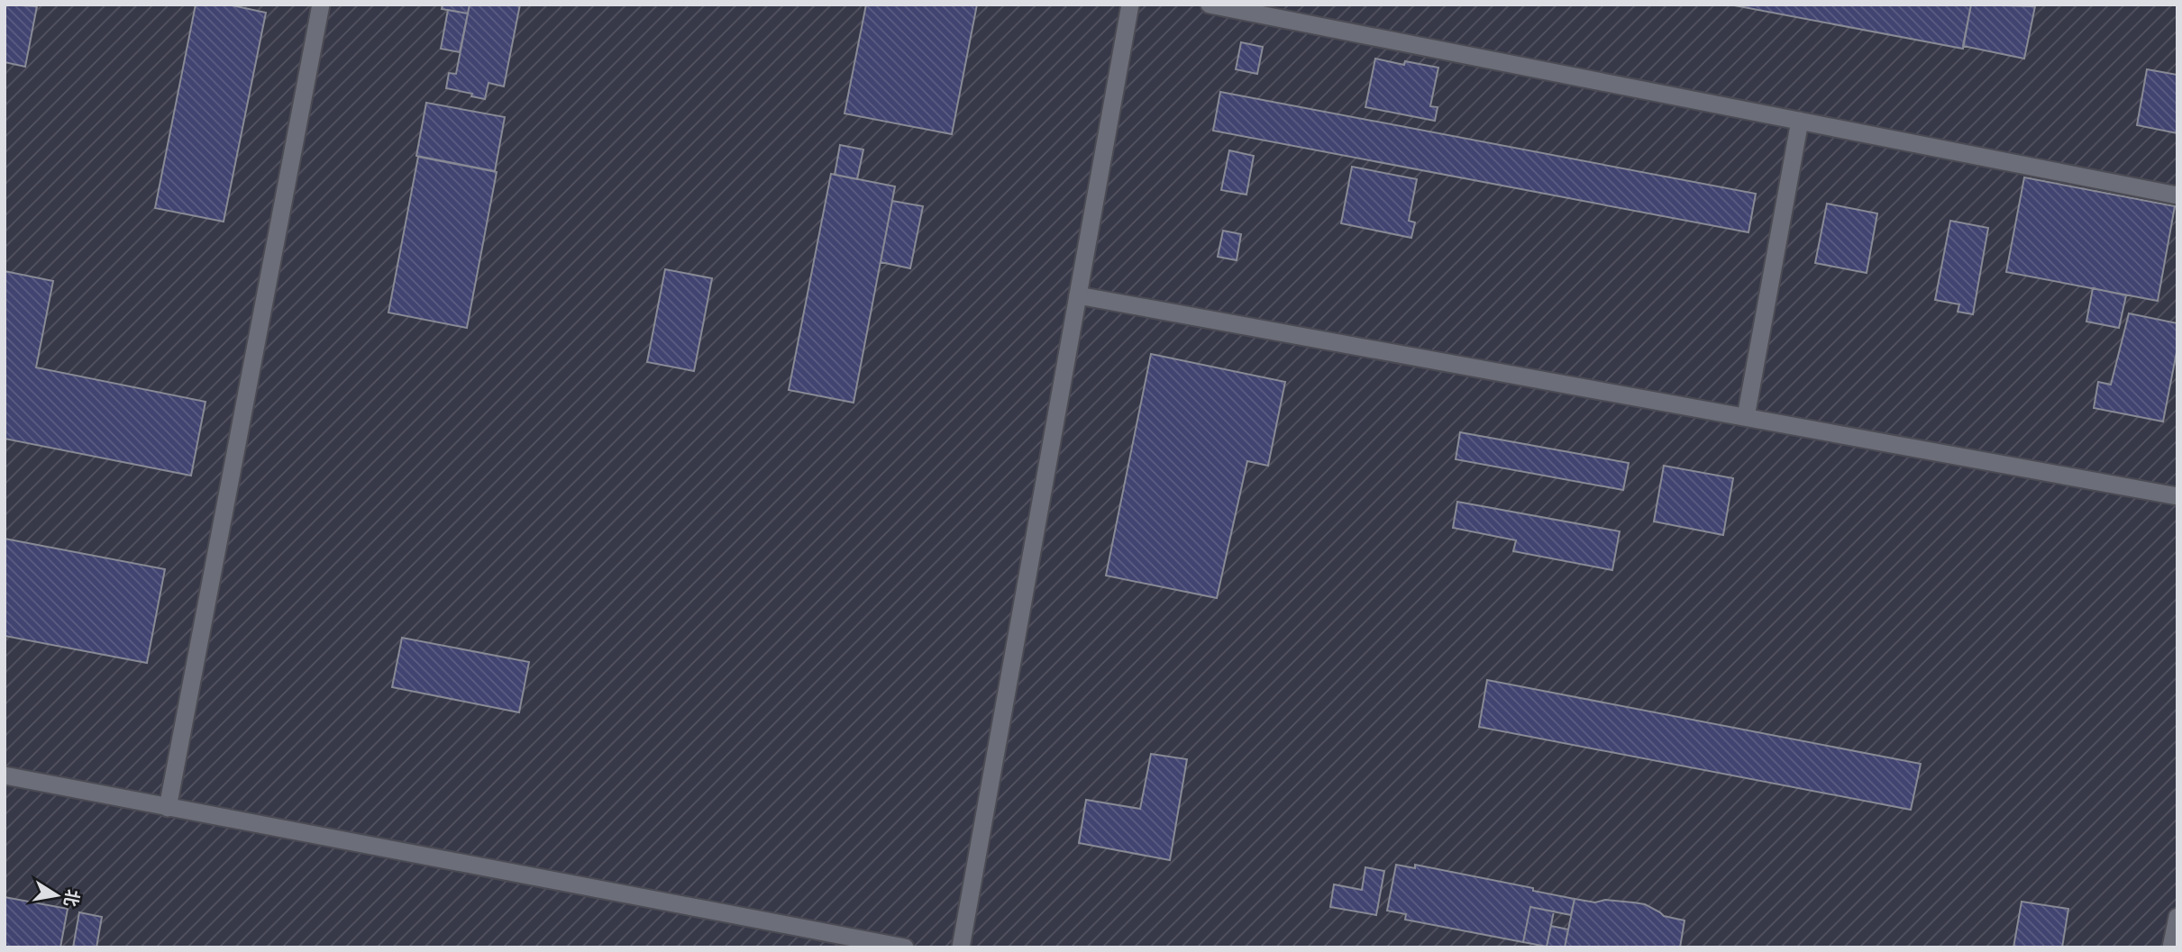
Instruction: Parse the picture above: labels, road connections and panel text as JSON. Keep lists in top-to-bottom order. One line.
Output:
{"north":"right"}
